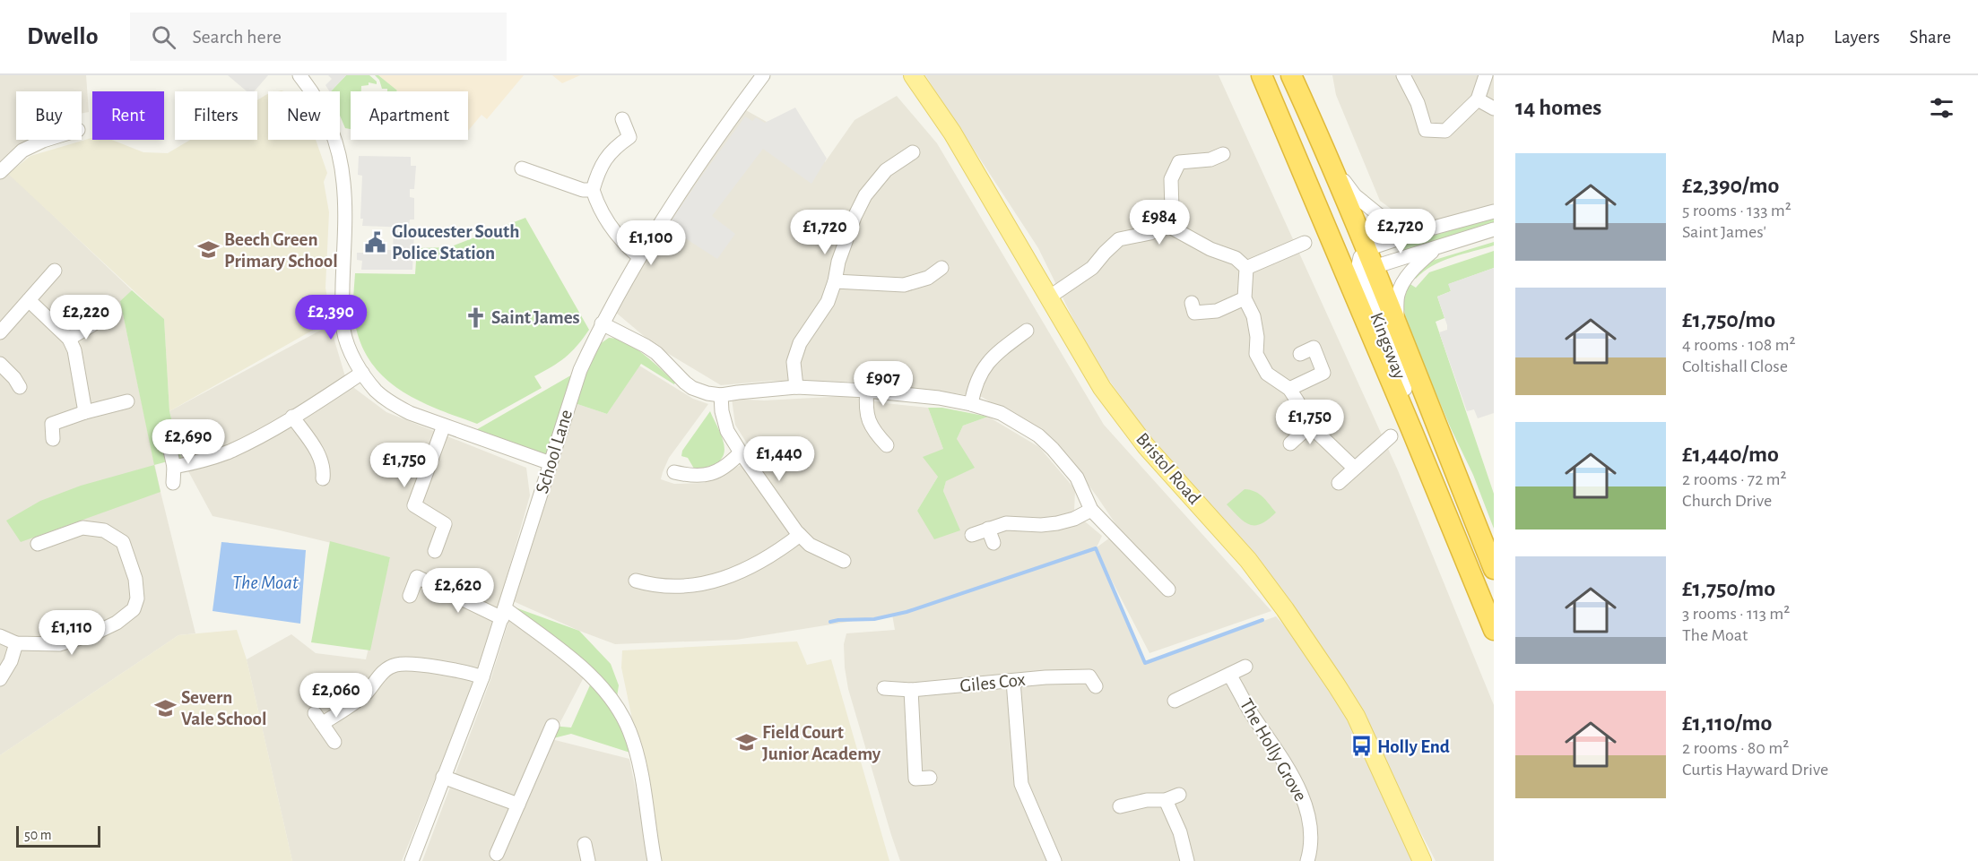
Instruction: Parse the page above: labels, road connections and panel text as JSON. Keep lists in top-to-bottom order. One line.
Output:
{"streets":{"main road":["Bristol Road"],"street":["Kingsway","School Lane","Giles Cox","The Holly Grove"]},"water":["The Moat"],"places":{"public building":["Gloucester South Police Station"],"school or university":["Beech Green Primary School","Severn Vale School","Field Court Junior Academy"],"church":["Saint James"],"bus stop":["Holly End"]},"scale_bar":"50 m","page":{"header":"Dwello","search":"Search here","nav":["Map","Layers","Share"],"heading":"14 homes","chip":["Buy","Rent","Filters","New","Apartment"],"list":[{"name":"£2,390/mo","note":"5 rooms · 133 m² · Saint James'"},{"name":"£1,750/mo","note":"4 rooms · 108 m² · Coltishall Close"},{"name":"£1,440/mo","note":"2 rooms · 72 m² · Church Drive"},{"name":"£1,750/mo","note":"3 rooms · 113 m² · The Moat"},{"name":"£1,110/mo","note":"2 rooms · 80 m² · Curtis Hayward Drive"}],"price":["£984","£2,720","£1,720","£1,100","£2,220","£2,390","£907","£1,750","£2,690","£1,440","£1,750","£2,620","£1,110","£2,060"],"scale":"50 m"}}
